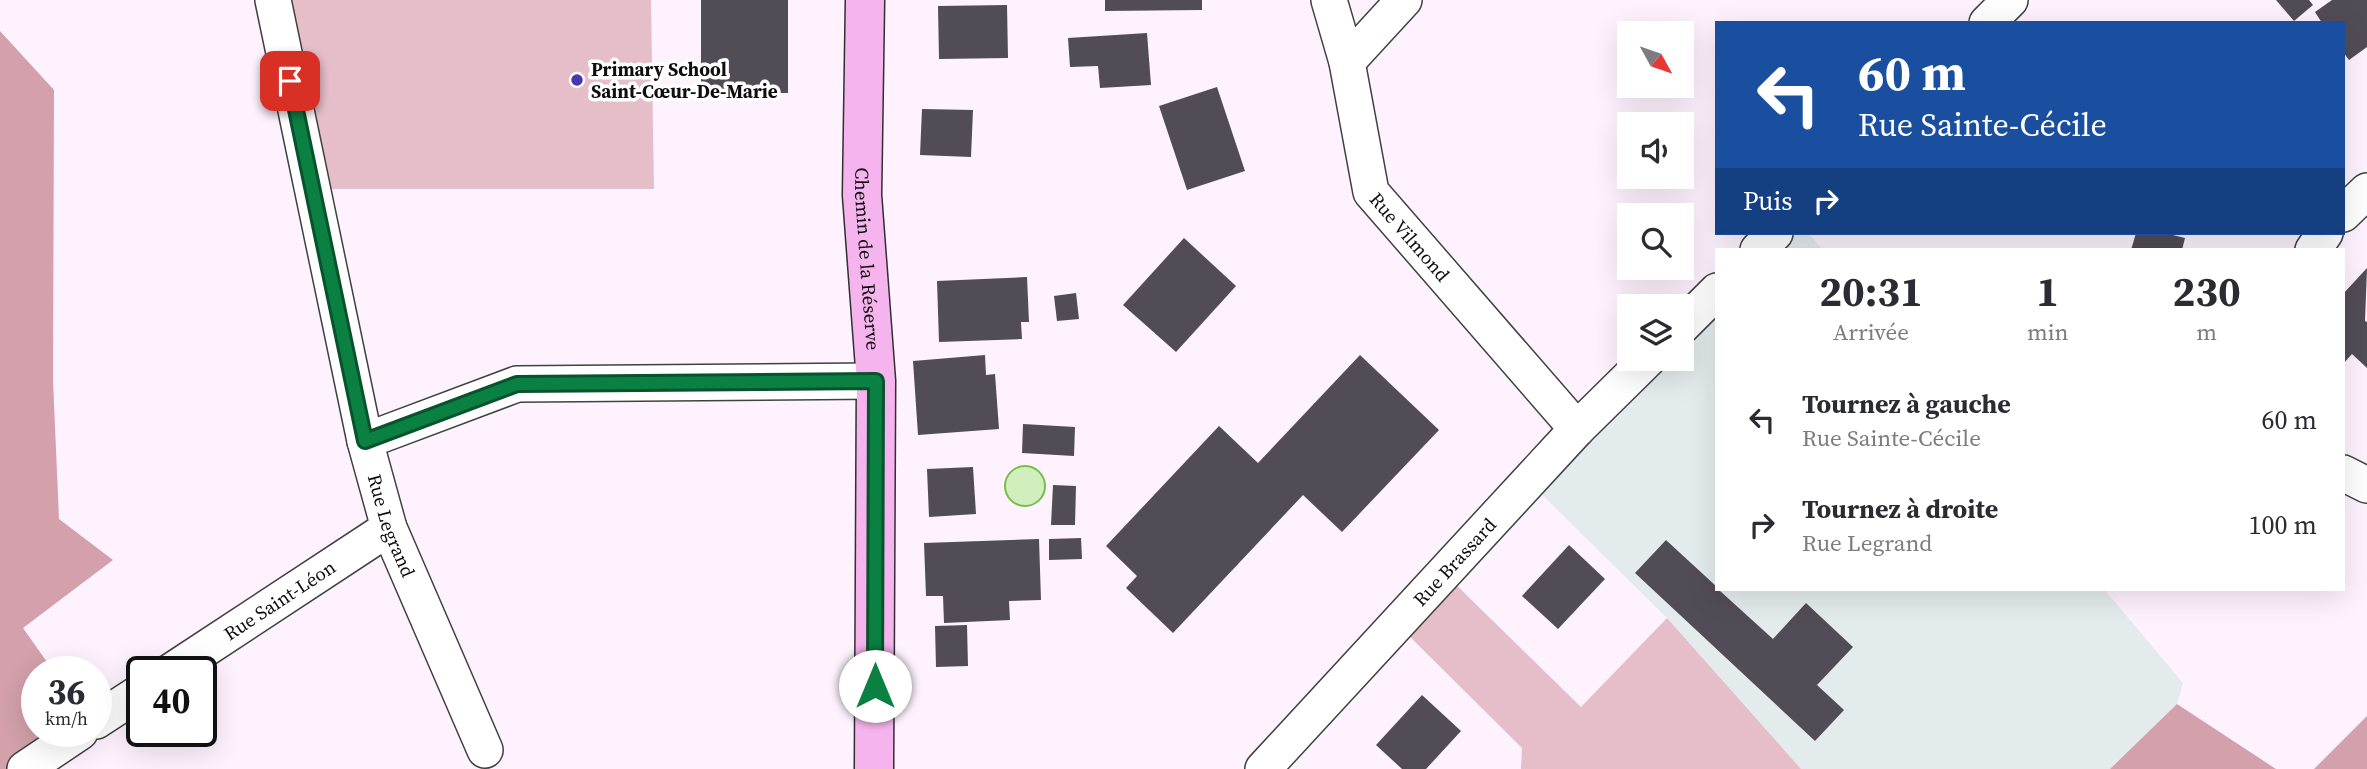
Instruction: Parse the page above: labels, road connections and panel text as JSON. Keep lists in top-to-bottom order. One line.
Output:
{"streets":{"street":["Rue Vilmond","Chemin de la Réserve","Rue Legrand","Rue Brassard","Rue Saint-Léon"]},"crossings":[["Rue Vilmond","Rue Brassard"],["Rue Legrand","Rue Saint-Léon"]],"places":["Primary School Saint-Cœur-De-Marie"],"north":"bottom right","page":{"turn":["60 m","Rue Sainte-Cécile"],"then":"Puis","eta":["20:31","Arrivée","1","min","230","m"],"list":[{"name":"Tournez à gauche","note":"Rue Sainte-Cécile","value":"60 m"},{"name":"Tournez à droite","note":"Rue Legrand","value":"100 m"}],"speed":"36 km/h","limit":"40"}}
